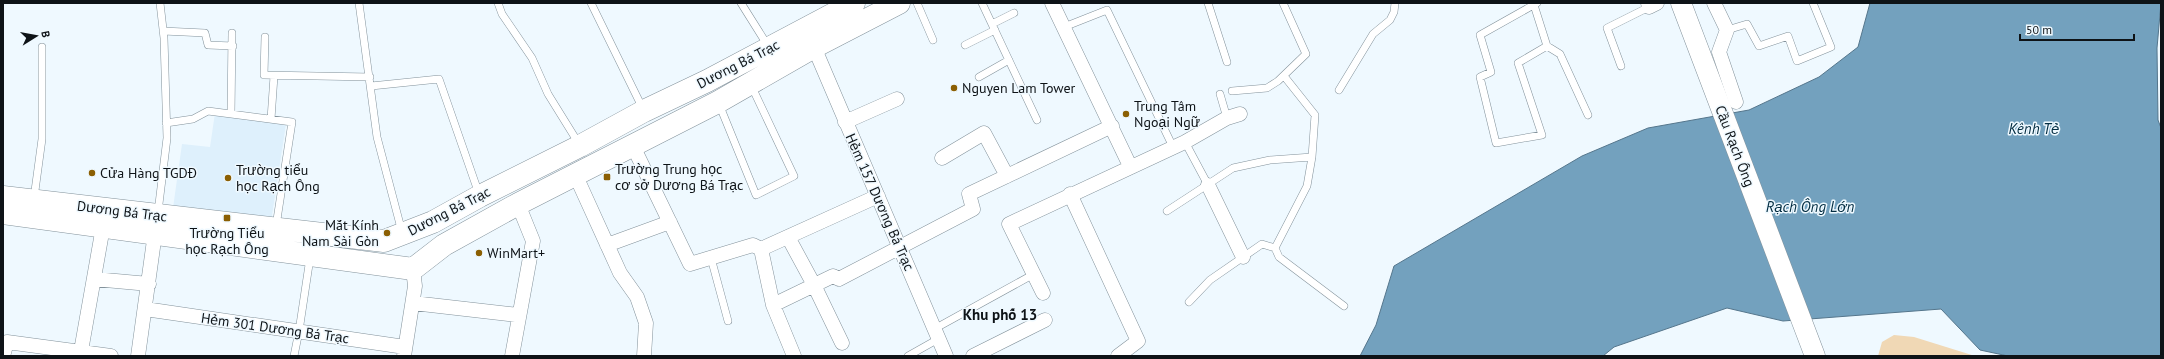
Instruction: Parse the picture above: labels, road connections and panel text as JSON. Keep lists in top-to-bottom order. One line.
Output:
{"streets":{"main road":["Dương Bá Trạc","Cầu Rạch Ông"],"street":["Hẻm 157 Dương Bá Trạc","Hẻm 301 Dương Bá Trạc"]},"crossings":[["Dương Bá Trạc","Hẻm 157 Dương Bá Trạc"],["Dương Bá Trạc","Hẻm 301 Dương Bá Trạc"]],"districts":["Khu phố 13"],"water":["Kênh Tẻ","Rạch Ông Lớn"],"places":{"other":["Nguyen Lam Tower","Trung Tâm Ngoại Ngữ","Cửa Hàng TGDĐ","Trường tiểu học Rạch Ông","Mắt Kính Nam Sài Gòn","WinMart+"],"transit":["Trường Trung học cơ sở Dương Bá Trạc","Trường Tiểu học Rạch Ông"]},"scale_bar":"50 m","north":"right"}
